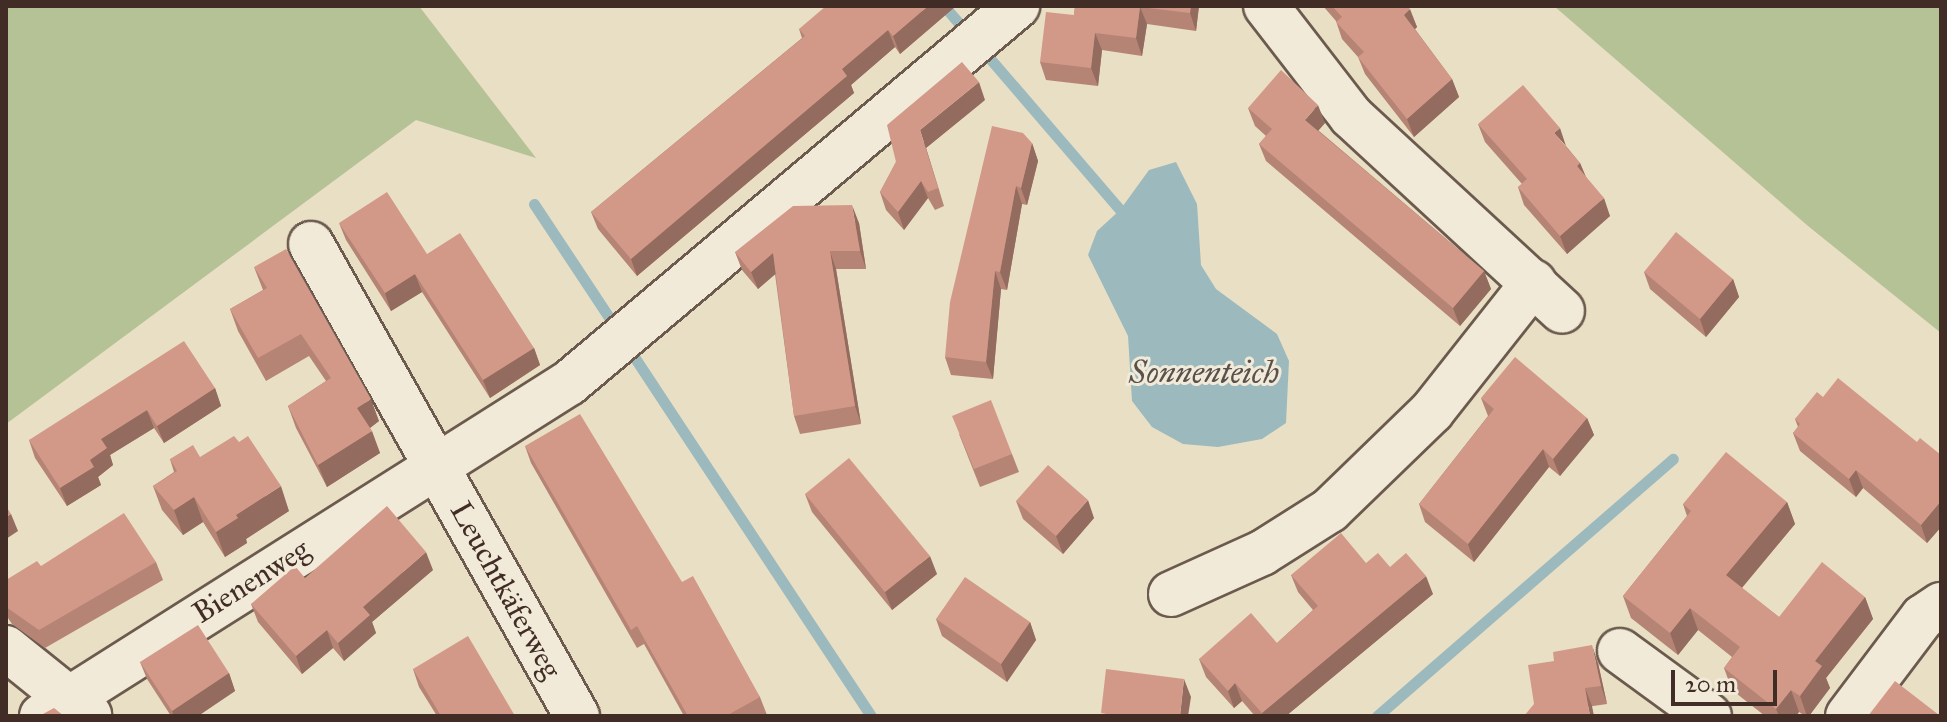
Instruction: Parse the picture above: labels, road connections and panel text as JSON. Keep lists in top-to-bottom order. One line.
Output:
{"streets":{"street":["Bienenweg","Leuchtkäferweg"]},"crossings":[["Bienenweg","Leuchtkäferweg"]],"water":["Sonnenteich"],"scale_bar":"20 m"}
